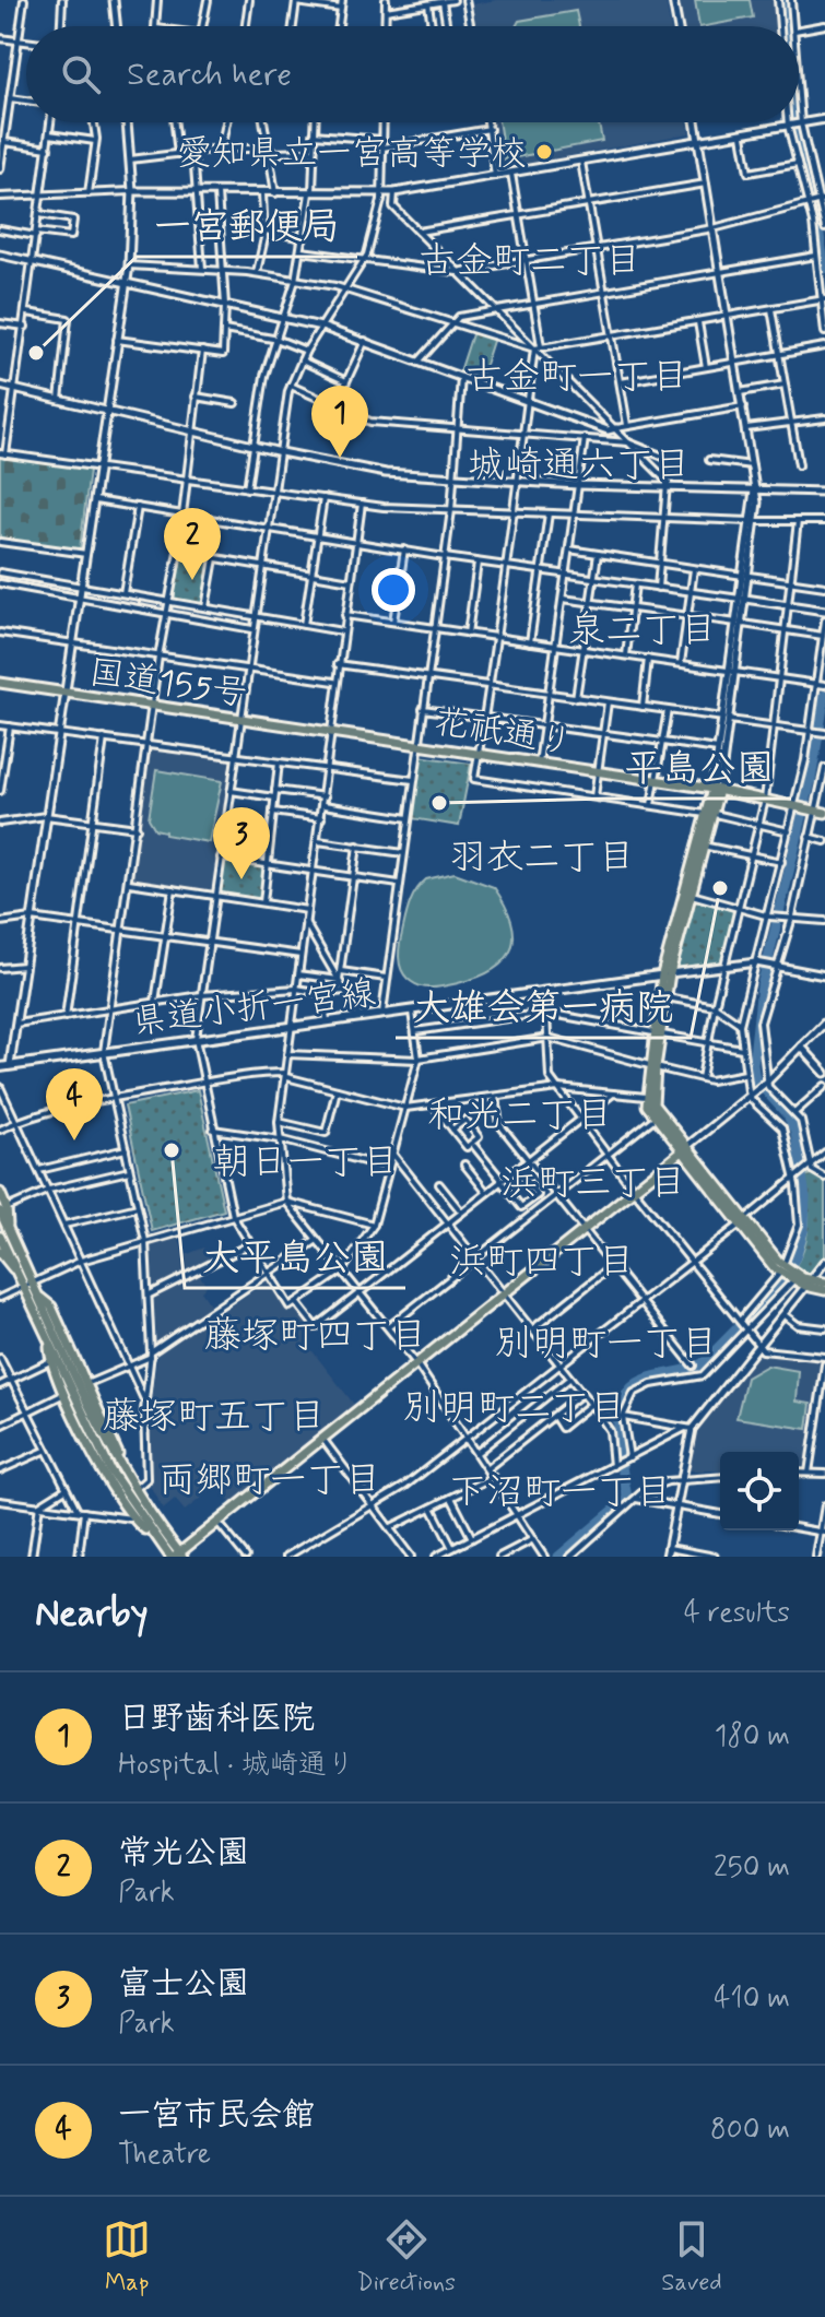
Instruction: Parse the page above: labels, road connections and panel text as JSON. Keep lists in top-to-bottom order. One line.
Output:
{"streets":{"main road":["国道155号","花祇通り","県道小折一宮線"]},"crossings":[["国道155号","花祇通り"]],"districts":["古金町二丁目","古金町一丁目","城崎通六丁目","泉二丁目","羽衣二丁目","和光二丁目","朝日一丁目","浜町三丁目","浜町四丁目","藤塚町四丁目","別明町一丁目","別明町二丁目","藤塚町五丁目","両郷町一丁目","下沼町一丁目"],"places":["愛知県立一宮高等学校","一宮郵便局","平島公園","大雄会第一病院","大平島公園"],"page":{"search":"Search here","pins":["1","2","3","4"],"heading":["Nearby","4 results"],"list":[{"mark":"1","name":"日野歯科医院","note":"Hospital · 城崎通り","value":"180 m"},{"mark":"2","name":"常光公園","note":"Park","value":"250 m"},{"mark":"3","name":"富士公園","note":"Park","value":"410 m"},{"mark":"4","name":"一宮市民会館","note":"Theatre","value":"800 m"}],"nav":["Map","Directions","Saved"]}}
